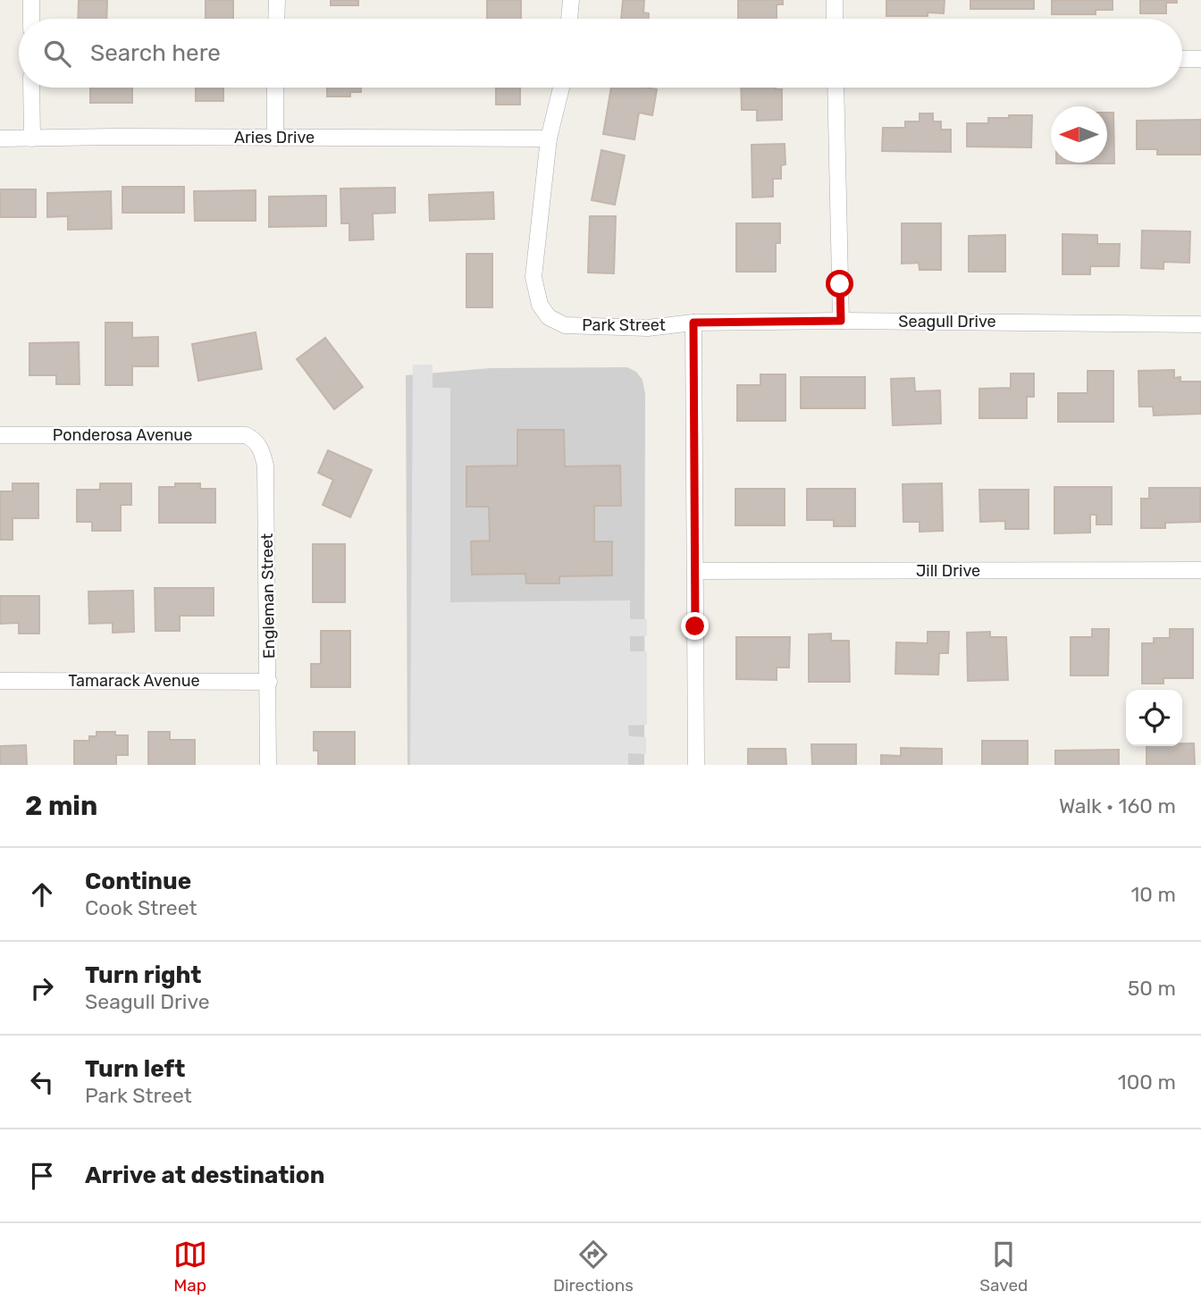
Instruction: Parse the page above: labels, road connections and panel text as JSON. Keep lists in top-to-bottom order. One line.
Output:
{"streets":{"street":["Aries Drive","Seagull Drive","Park Street","Ponderosa Avenue","Jill Drive","Engleman Street","Tamarack Avenue"]},"crossings":[["Aries Drive","Park Street"],["Seagull Drive","Park Street"],["Ponderosa Avenue","Engleman Street"],["Engleman Street","Tamarack Avenue"]],"north":"left","page":{"search":"Search here","heading":["2 min","Walk · 160 m"],"list":[["Continue","Cook Street","10 m"],["Turn right","Seagull Drive","50 m"],["Turn left","Park Street","100 m"],"Arrive at destination"],"nav":["Map","Directions","Saved"]}}
